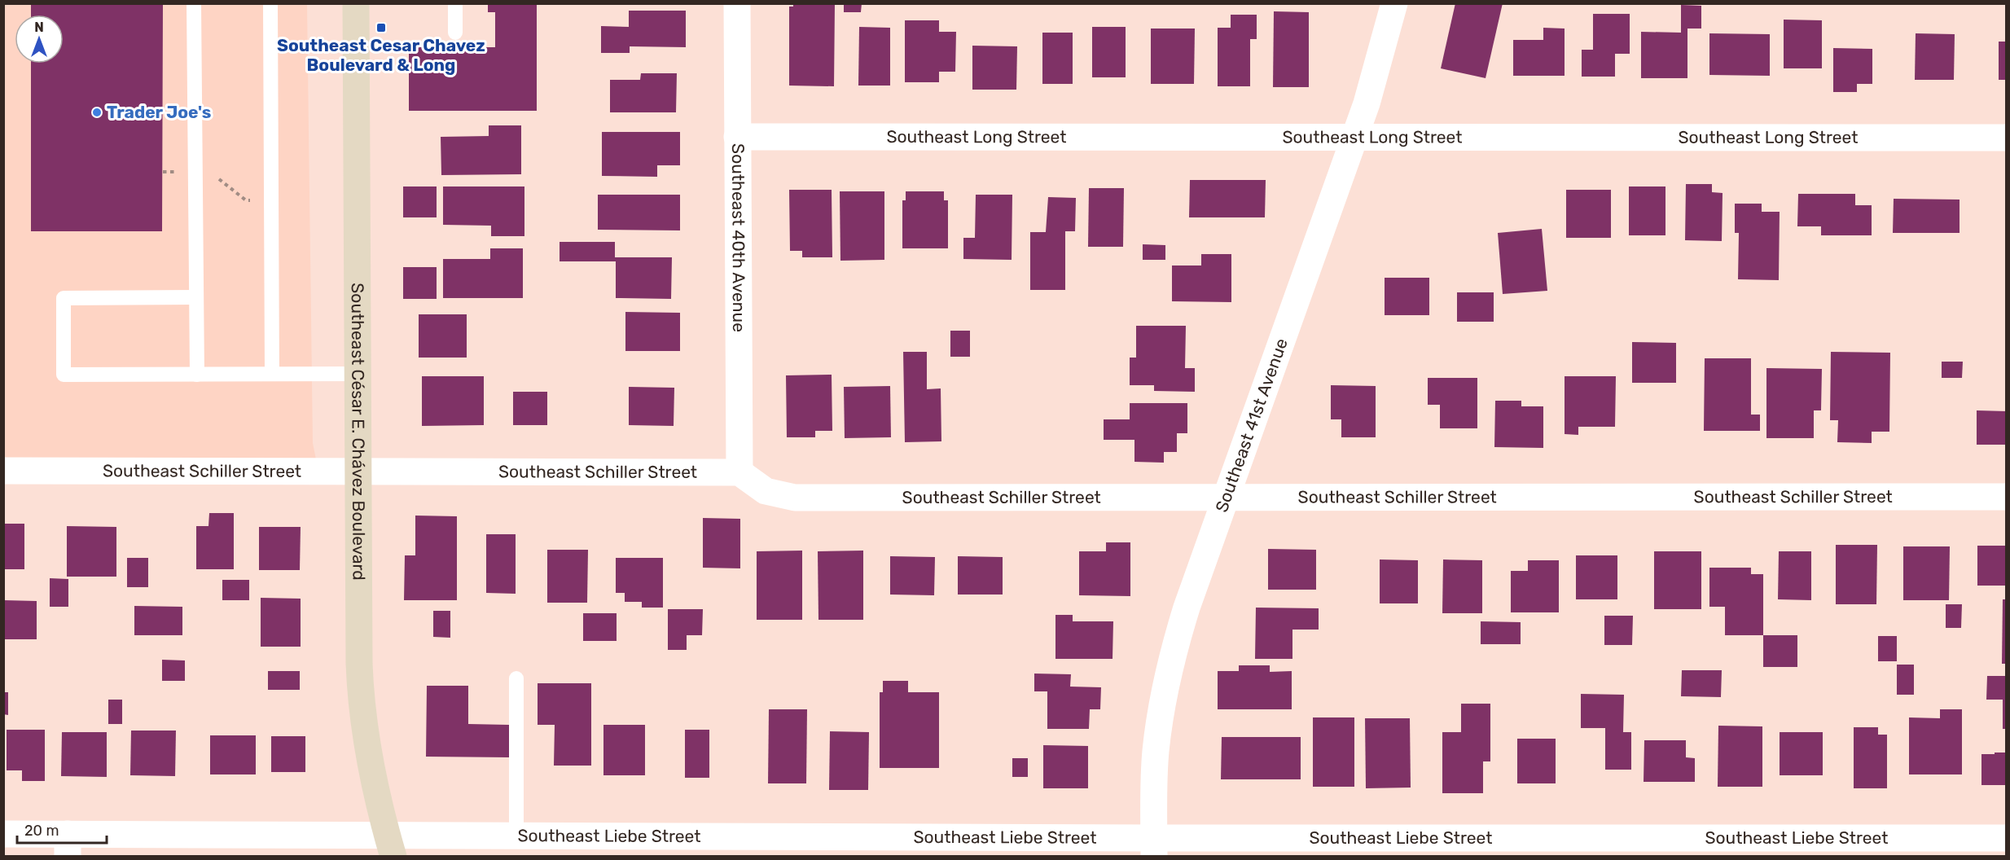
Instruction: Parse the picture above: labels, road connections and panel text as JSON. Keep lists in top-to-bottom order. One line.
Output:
{"streets":{"main road":["Southeast César E. Chávez Boulevard"],"street":["Southeast Long Street","Southeast 40th Avenue","Southeast 41st Avenue","Southeast Schiller Street","Southeast Liebe Street"]},"crossings":[["Southeast Long Street","Southeast 40th Avenue"],["Southeast Long Street","Southeast 41st Avenue"],["Southeast 40th Avenue","Southeast Schiller Street"],["Southeast 41st Avenue","Southeast Schiller Street"],["Southeast 41st Avenue","Southeast Liebe Street"],["Southeast César E. Chávez Boulevard","Southeast Schiller Street"],["Southeast César E. Chávez Boulevard","Southeast Liebe Street"]],"places":{"transit":["Southeast Cesar Chavez Boulevard & Long"],"other":["Trader Joe's"]},"scale_bar":"20 m","north":"top"}
